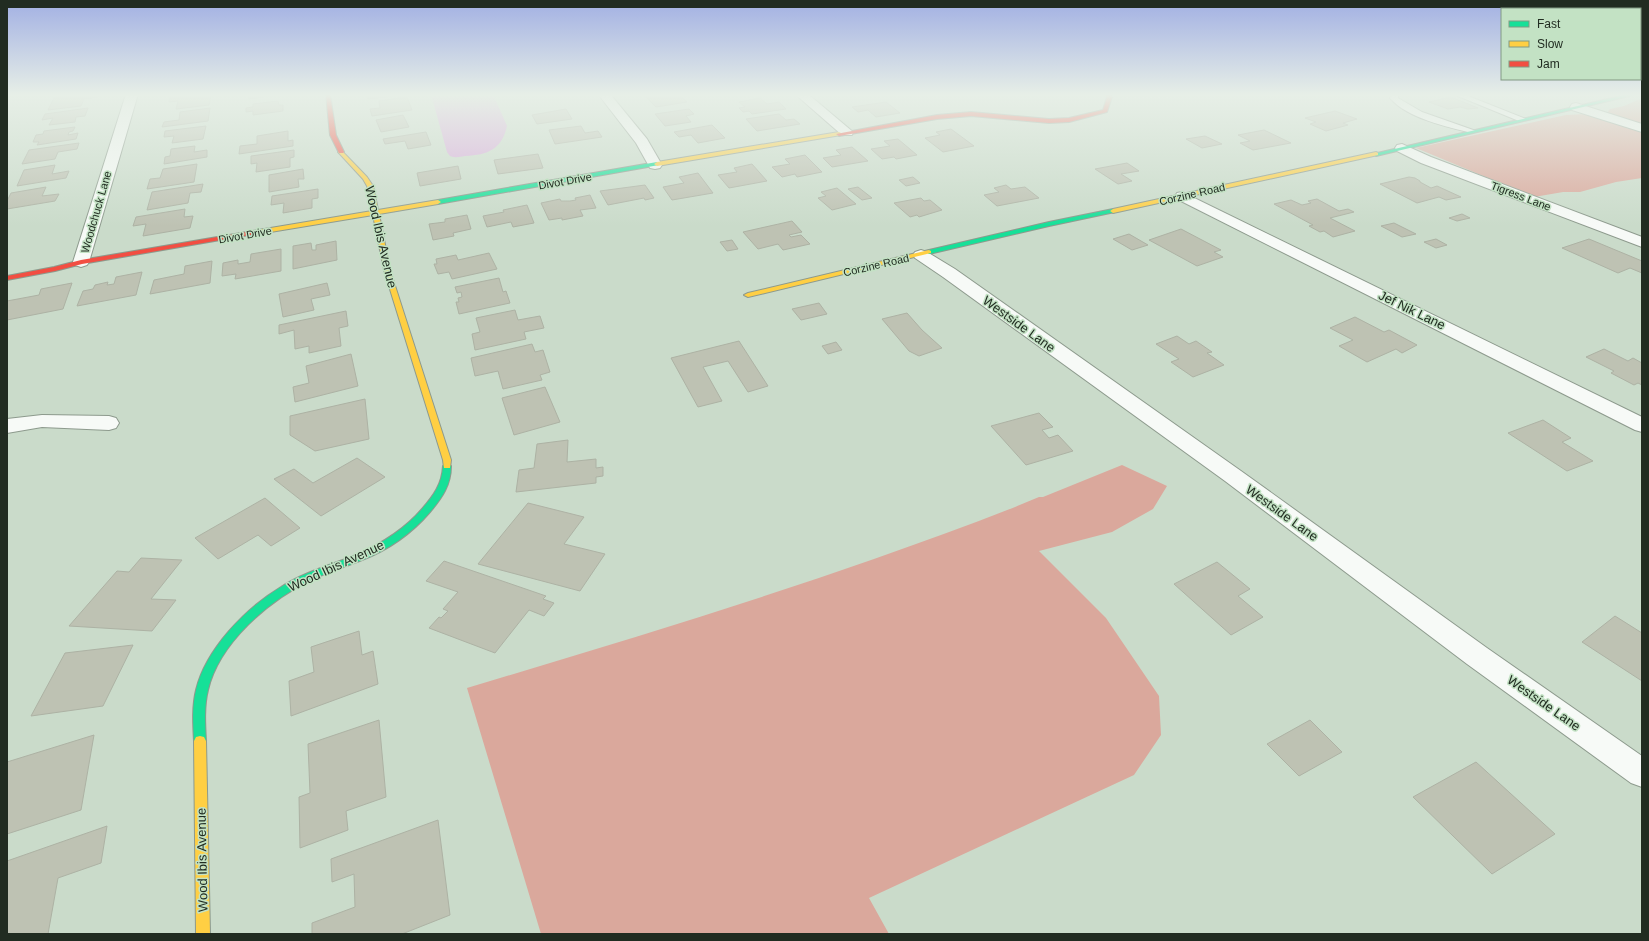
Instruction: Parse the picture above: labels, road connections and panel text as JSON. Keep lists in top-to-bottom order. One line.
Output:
{"streets":{"street":["Divot Drive","Corzine Road","Tigress Lane","Woodchuck Lane","Wood Ibis Avenue","Jef Nik Lane","Westside Lane"]},"crossings":[["Divot Drive","Woodchuck Lane"],["Divot Drive","Wood Ibis Avenue"],["Corzine Road","Tigress Lane"],["Corzine Road","Jef Nik Lane"],["Corzine Road","Westside Lane"]],"legend":["Fast","Slow","Jam"]}
